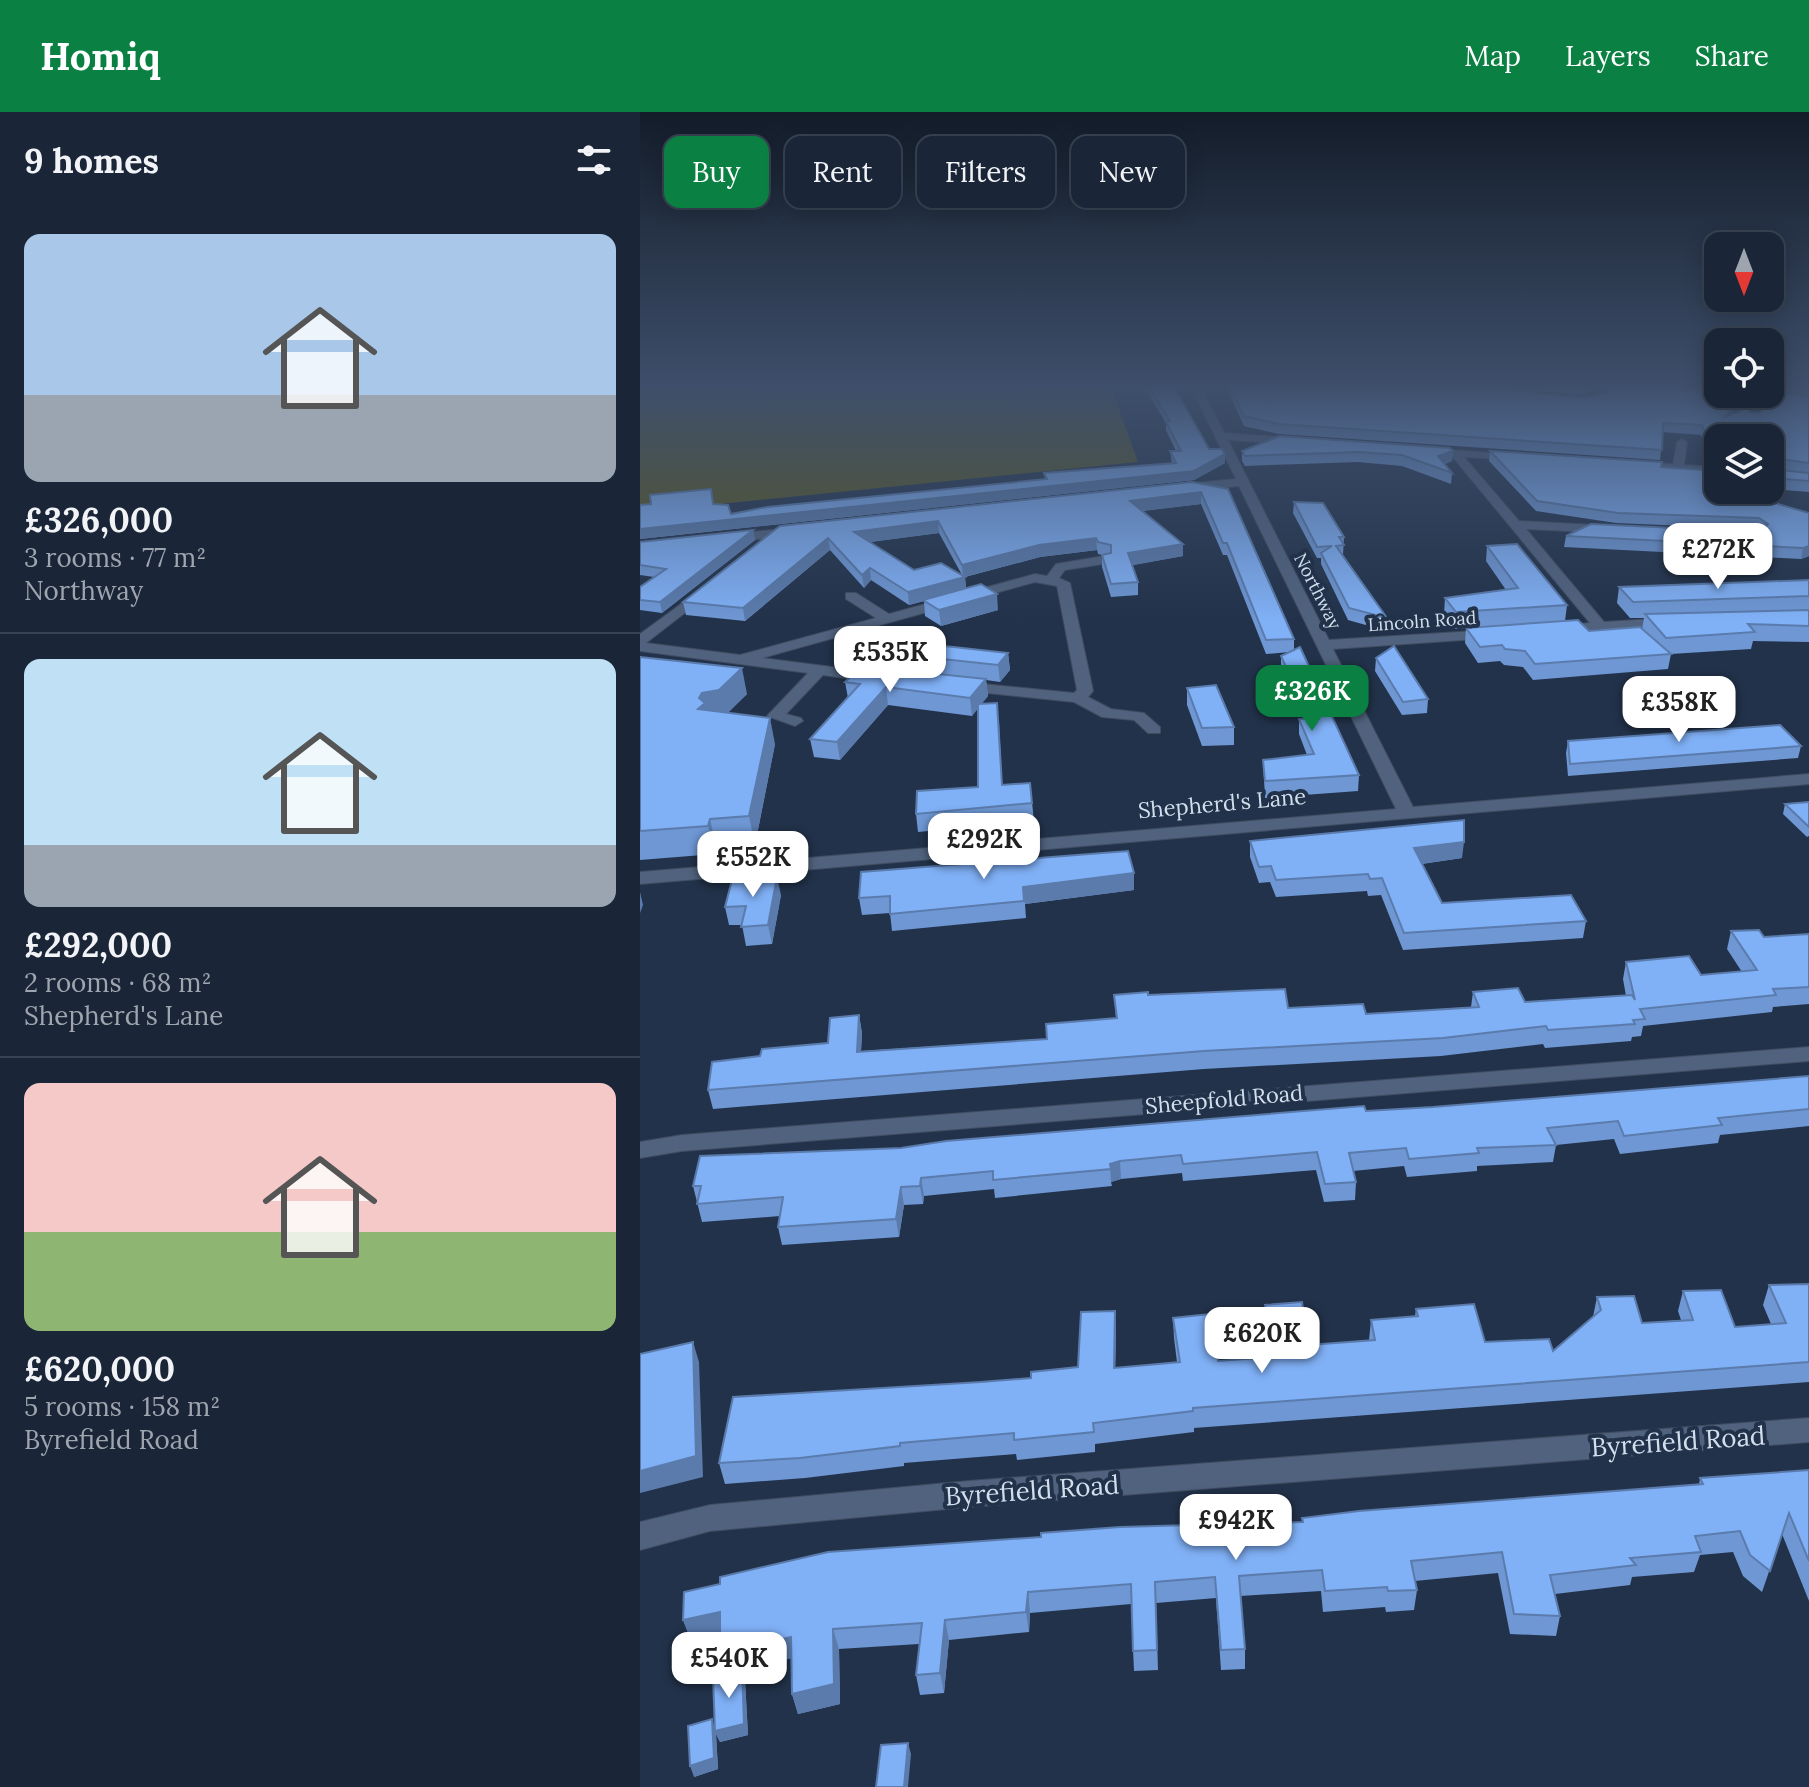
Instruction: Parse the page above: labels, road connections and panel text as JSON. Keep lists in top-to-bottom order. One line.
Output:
{"streets":{"street":["Northway","Lincoln Road","Shepherd's Lane","Sheepfold Road","Byrefield Road"]},"crossings":[["Northway","Lincoln Road"],["Northway","Shepherd's Lane"]],"north":"bottom","page":{"header":"Homiq","nav":["Map","Layers","Share"],"heading":"9 homes","chip":["Buy","Rent","Filters","New"],"list":[{"name":"£326,000","note":"3 rooms · 77 m² · Northway"},{"name":"£292,000","note":"2 rooms · 68 m² · Shepherd's Lane"},{"name":"£620,000","note":"5 rooms · 158 m² · Byrefield Road"}],"price":["£272K","£535K","£326K","£358K","£292K","£552K","£620K","£942K","£540K"]}}
